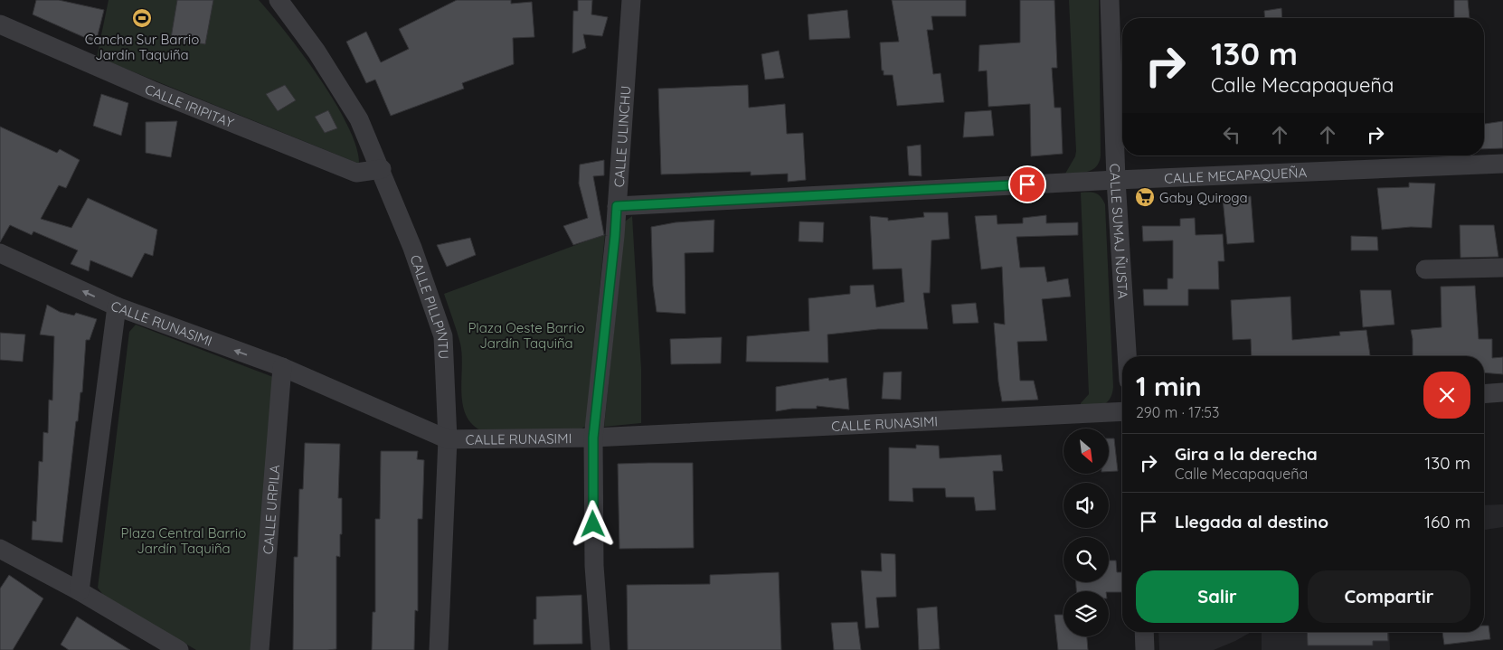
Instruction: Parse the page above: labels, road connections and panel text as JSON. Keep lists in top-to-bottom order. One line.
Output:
{"streets":{"street":["CALLE IRIPITAY","CALLE ULINCHU","CALLE MECAPAQUEÑA","CALLE SUMAJ ÑUSTA","CALLE PILLPINTU","CALLE RUNASIMI","CALLE URPILA"]},"crossings":[["CALLE IRIPITAY","CALLE PILLPINTU"],["CALLE ULINCHU","CALLE MECAPAQUEÑA"],["CALLE ULINCHU","CALLE RUNASIMI"],["CALLE MECAPAQUEÑA","CALLE SUMAJ ÑUSTA"],["CALLE PILLPINTU","CALLE RUNASIMI"],["CALLE RUNASIMI","CALLE URPILA"]],"parks":["Plaza Oeste Barrio Jardín Taquiña","Plaza Central Barrio Jardín Taquiña"],"places":{"sports":["Cancha Sur Barrio Jardín Taquiña"],"supermarket":["Gaby Quiroga"]},"north":"bottom right","page":{"turn":["130 m","Calle Mecapaqueña"],"heading":["1 min","290 m · 17:53"],"list":[{"name":"Gira a la derecha","note":"Calle Mecapaqueña","value":"130 m"},{"name":"Llegada al destino","value":"160 m"}],"buttons":["Salir","Compartir"]}}
